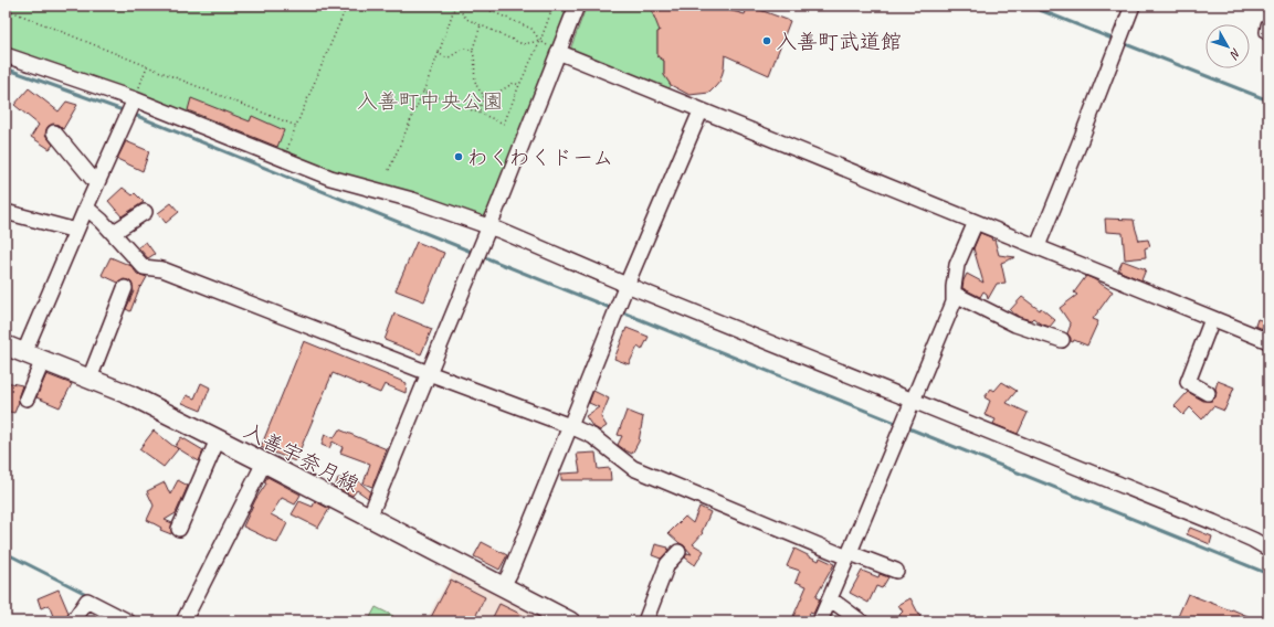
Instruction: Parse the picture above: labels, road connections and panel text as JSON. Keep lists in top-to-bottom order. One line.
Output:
{"streets":{"main road":["入善宇奈月線"]},"parks":["入善町中央公園"],"places":["入善町武道館","わくわくドーム"],"north":"bottom right"}
